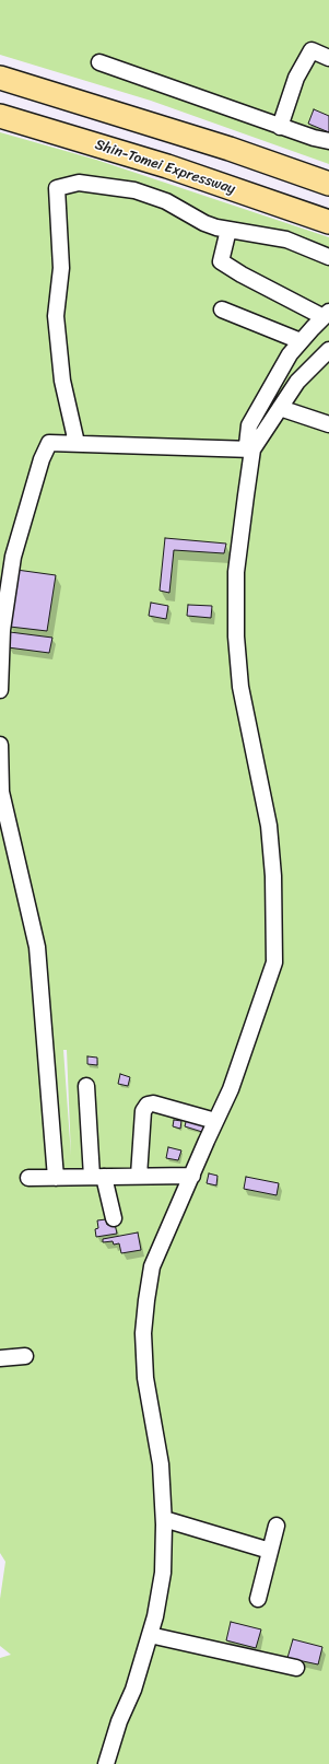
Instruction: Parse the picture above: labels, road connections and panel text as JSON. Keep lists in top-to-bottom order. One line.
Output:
{"streets":{"highway":["Shin-Tomei Expressway"]}}
